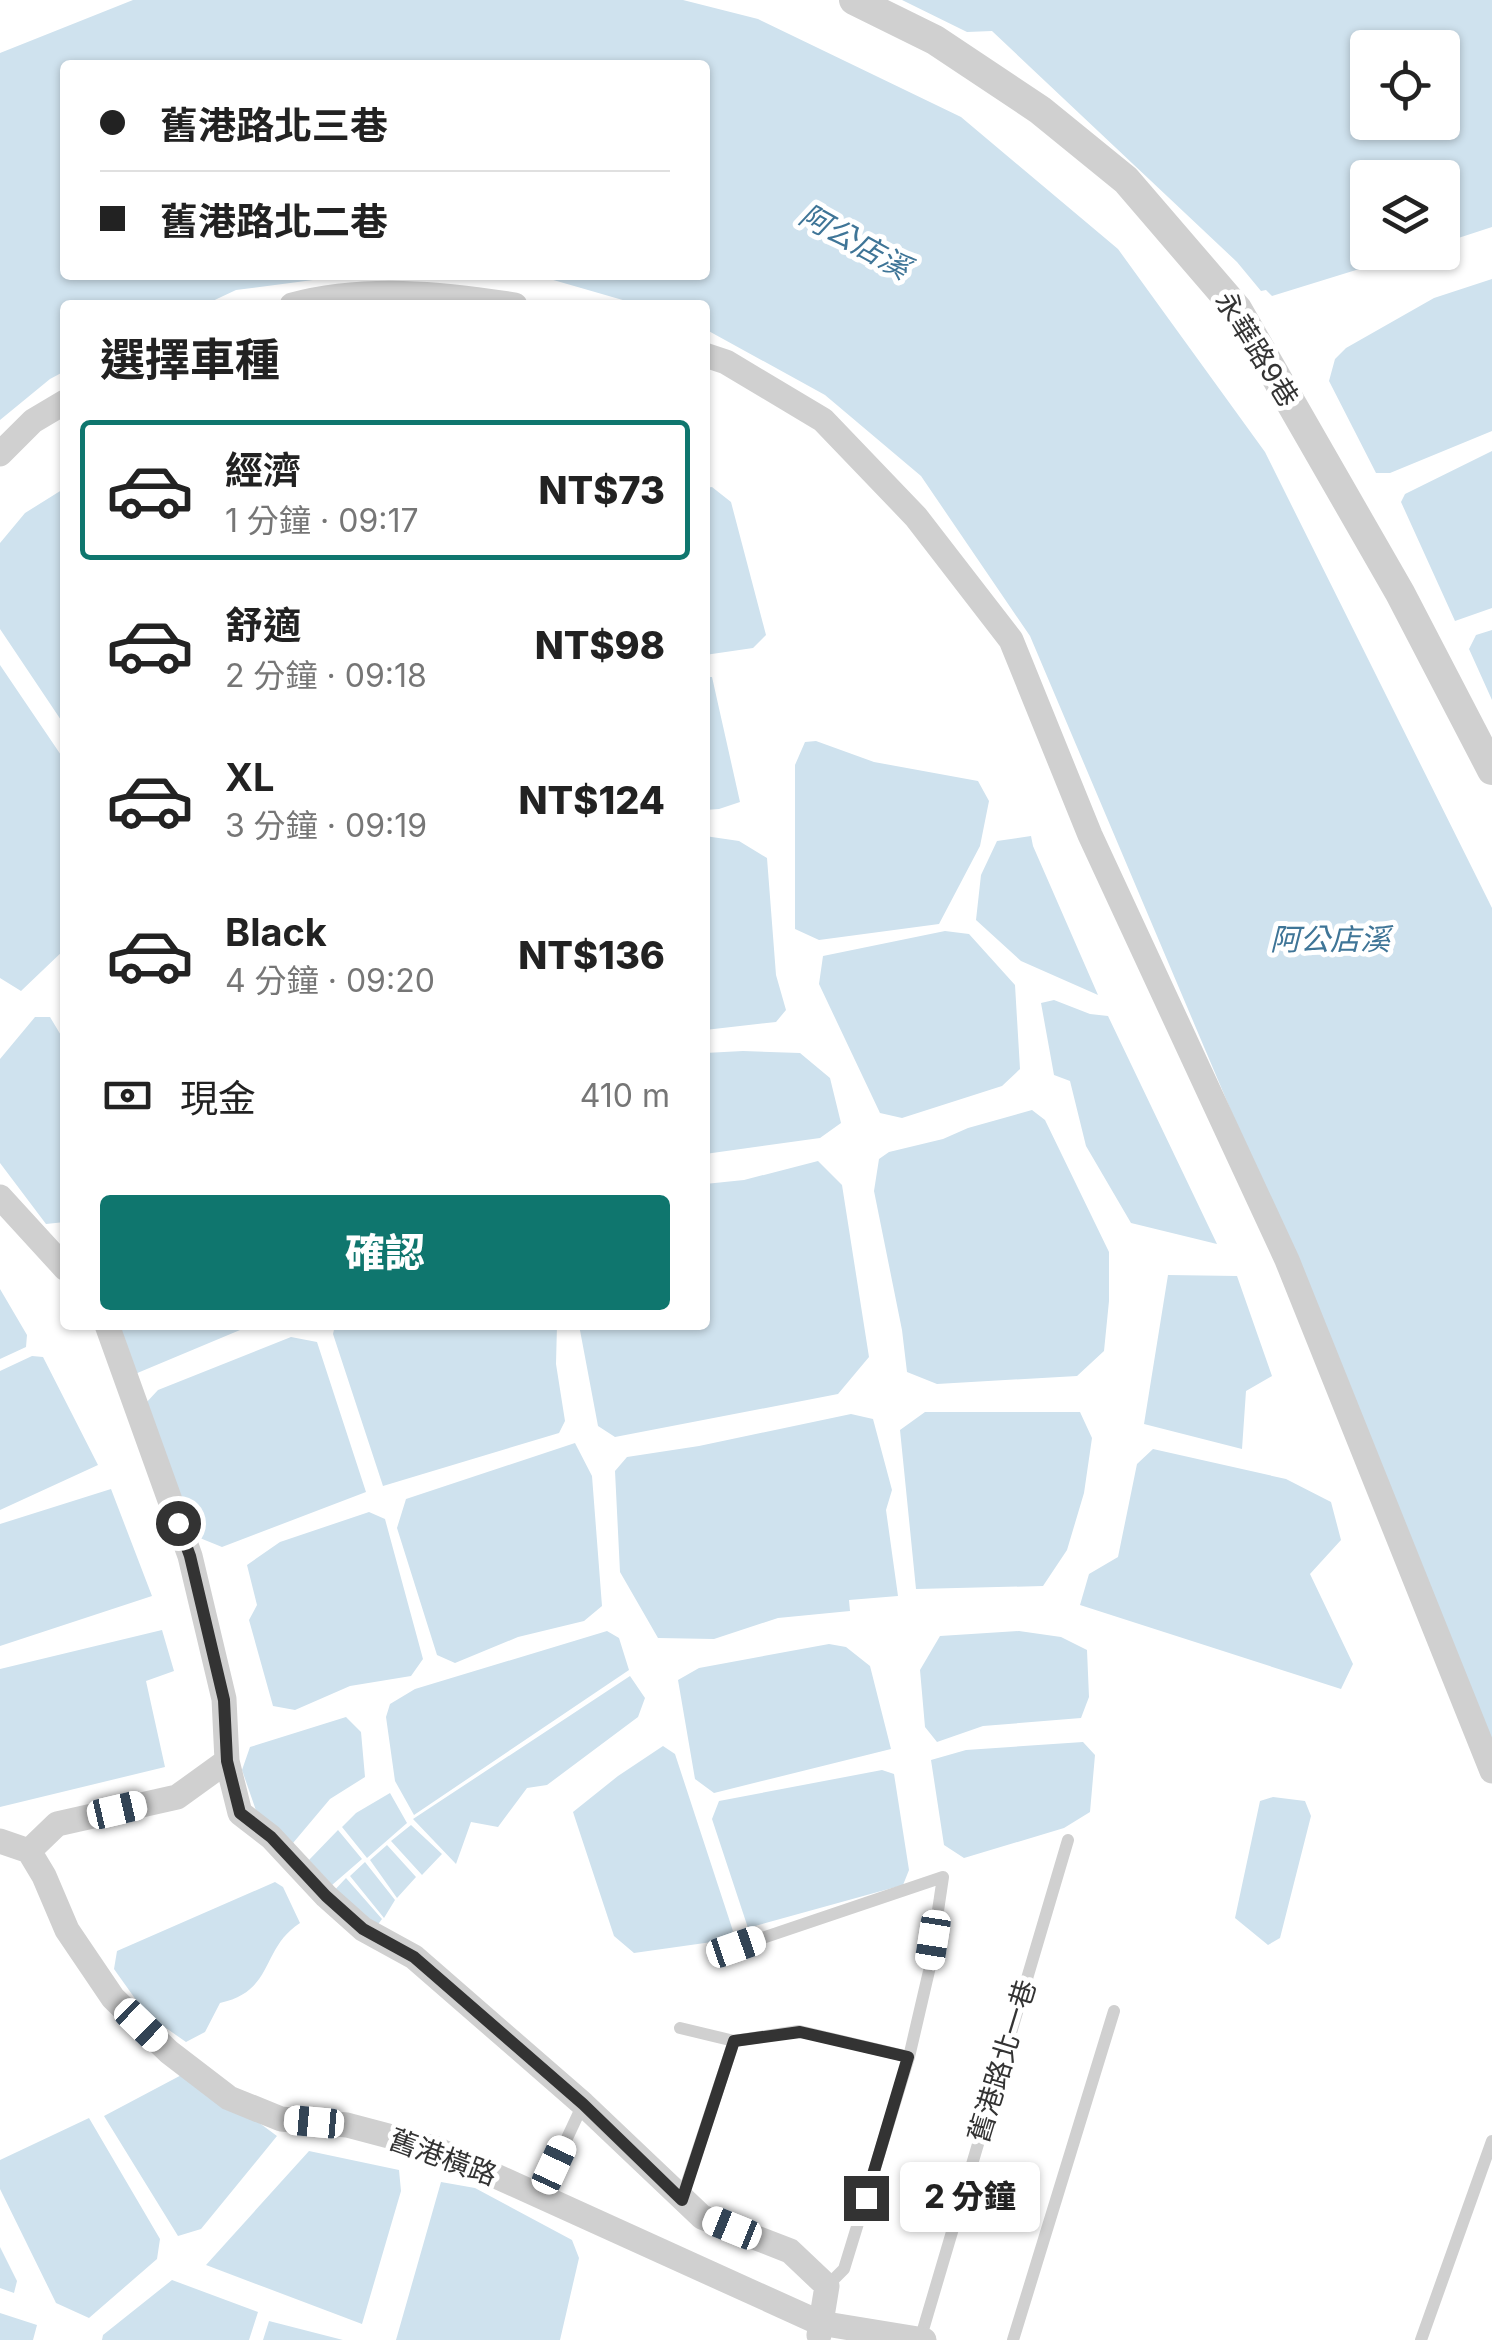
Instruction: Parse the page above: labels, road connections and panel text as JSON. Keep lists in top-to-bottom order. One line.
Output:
{"streets":{"street":["永華路9巷","舊港橫路"],"lane":["舊港路北一巷"]},"crossings":[["舊港路北一巷","舊港橫路"]],"water":["阿公店溪"],"page":{"banner":["舊港路北三巷","舊港路北二巷"],"heading":"選擇車種","list":[{"name":"經濟","note":"1 分鐘 · 09:17","value":"NT$73"},{"name":"舒適","note":"2 分鐘 · 09:18","value":"NT$98"},{"name":"XL","note":"3 分鐘 · 09:19","value":"NT$124"},{"name":"Black","note":"4 分鐘 · 09:20","value":"NT$136"}],"pay":["現金","410 m"],"buttons":"確認","bubble":"2 分鐘"}}
